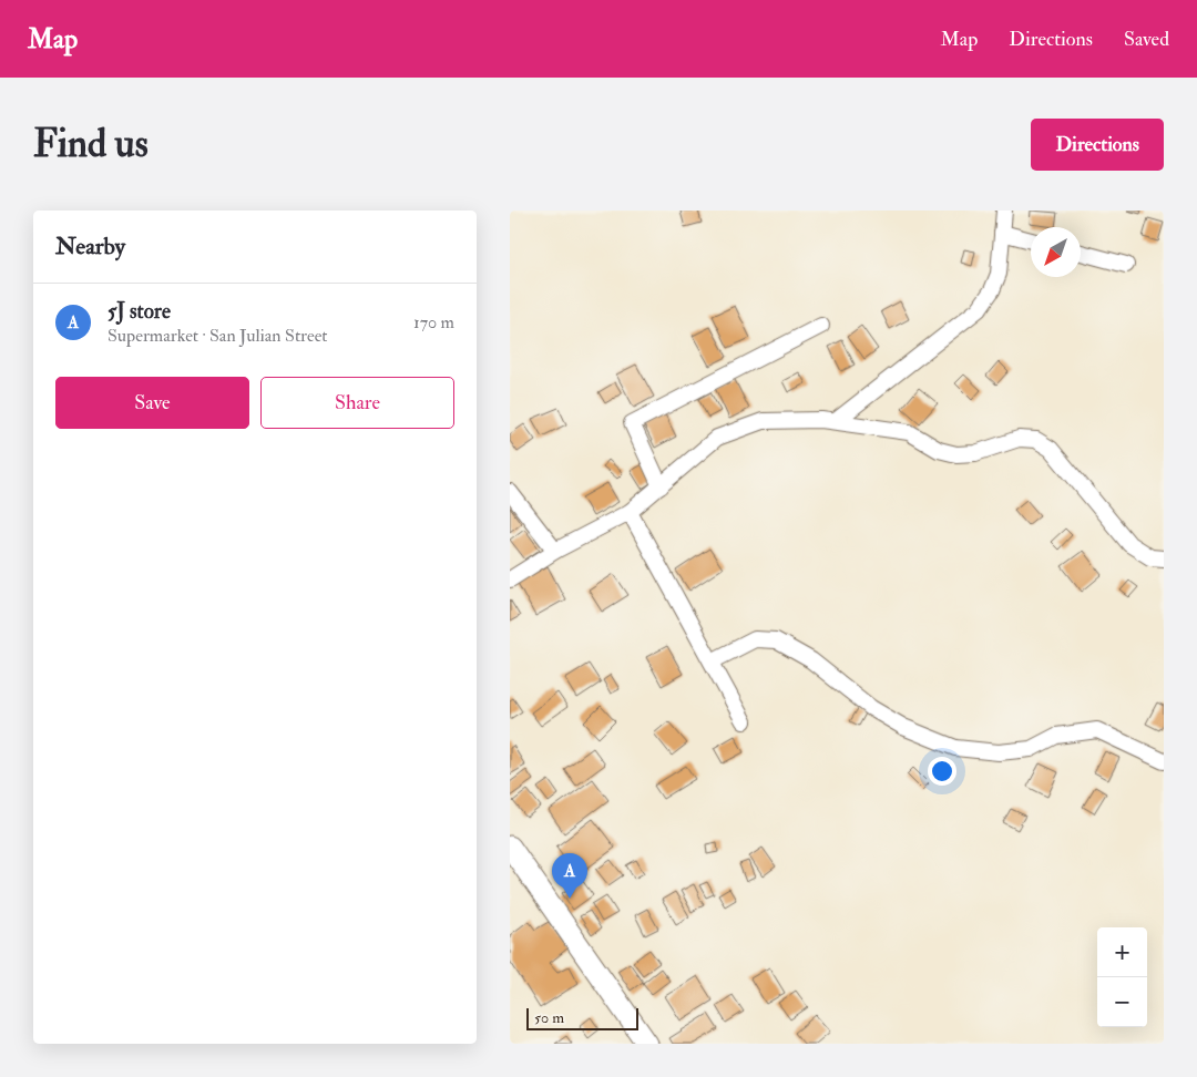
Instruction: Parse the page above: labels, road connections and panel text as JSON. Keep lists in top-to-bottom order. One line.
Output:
{"scale_bar":"50 m","north":"bottom left","page":{"header":"Map","nav":["Map","Directions","Saved"],"buttons":["Directions",["Save","Share"]],"title":"Find us","heading":"Nearby","list":[{"mark":"A","name":"5J store","note":"Supermarket · San Julian Street","value":"170 m"}],"pins":"A","map_buttons":["+","−"],"scale":"50 m"}}
